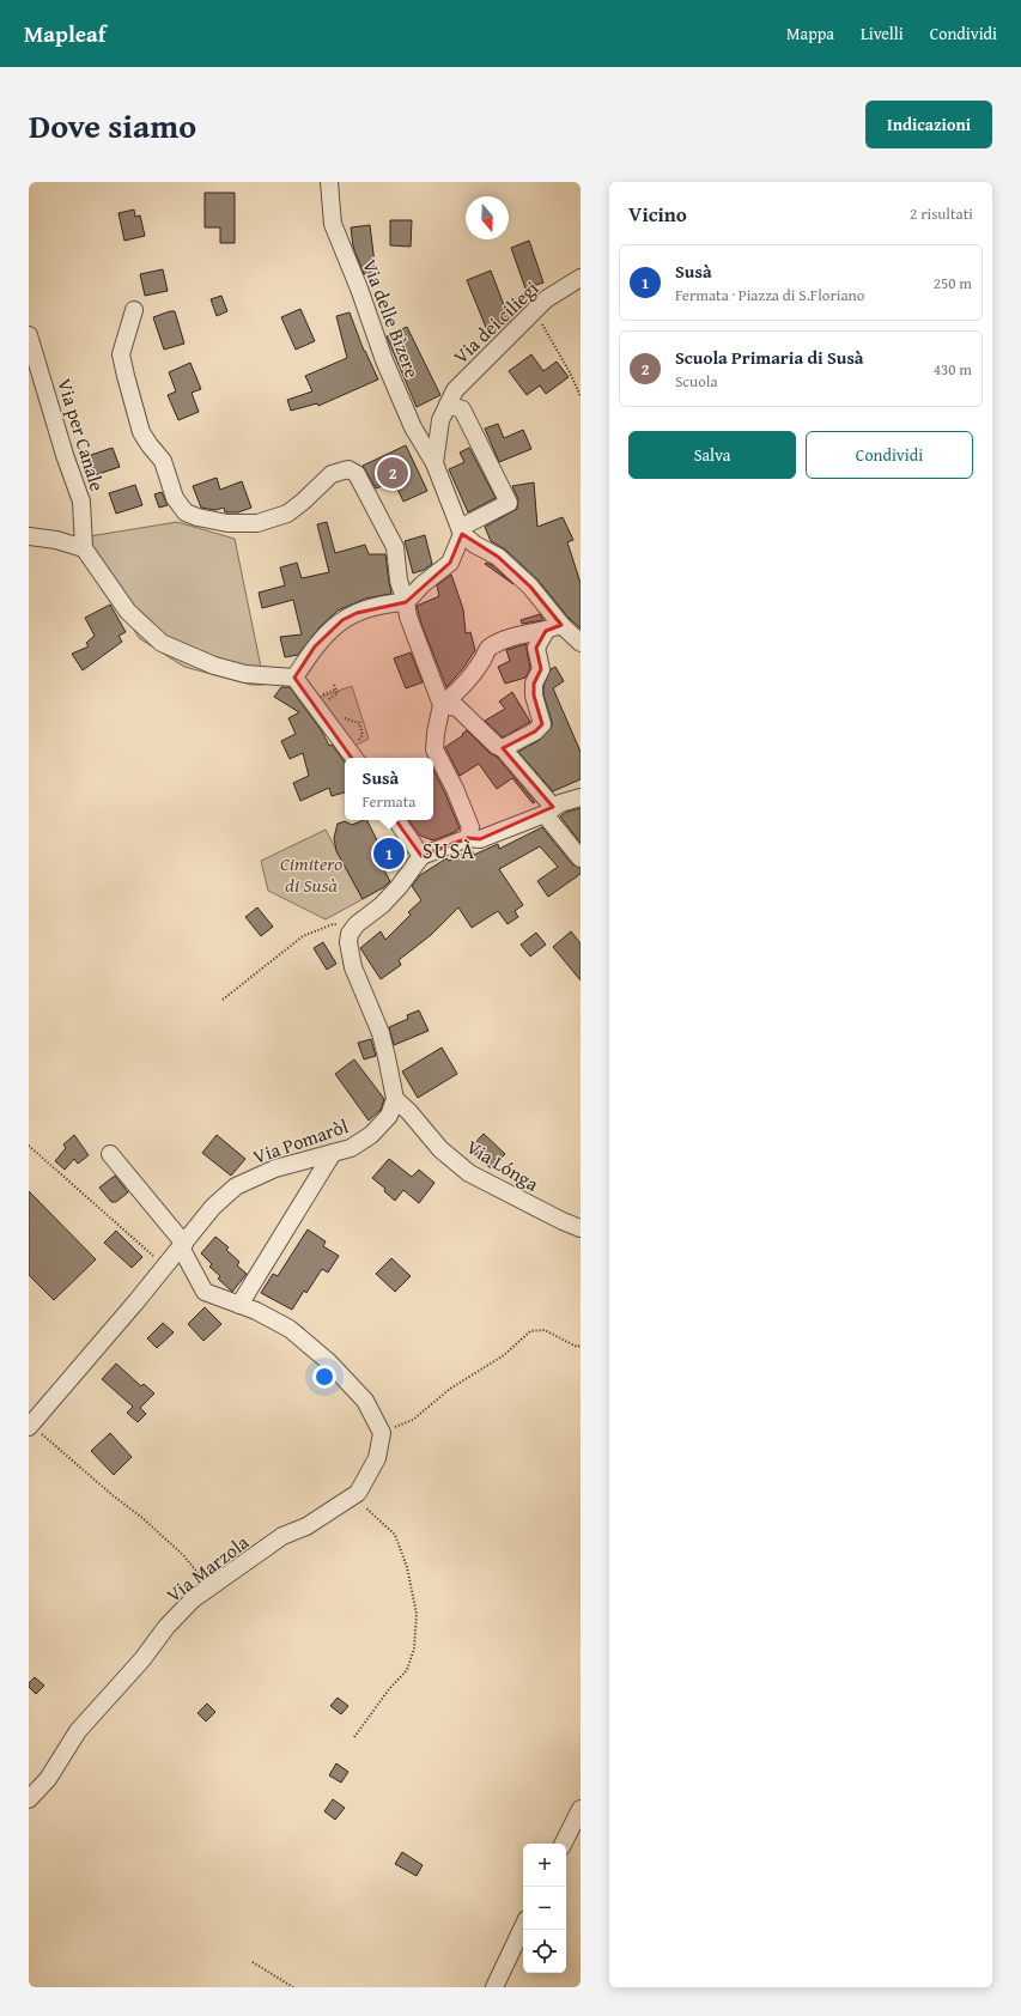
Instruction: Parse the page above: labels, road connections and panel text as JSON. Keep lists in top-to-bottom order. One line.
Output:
{"streets":{"street":["Via delle Bìzere","Via dei ciliegi","Via per Canale","Via Pomaròl","Via Lónga","Via Marzola"]},"crossings":[["Via delle Bìzere","Via dei ciliegi"],["Via Pomaròl","Via Lónga"]],"districts":["SUSÀ"],"parks":["Cimitero di Susà"],"north":"bottom","page":{"header":"Mapleaf","nav":["Mappa","Livelli","Condividi"],"title":"Dove siamo","buttons":["Indicazioni",["Salva","Condividi"]],"heading":["Vicino","2 risultati"],"list":[{"mark":"1","name":"Susà","note":"Fermata · Piazza di S.Floriano","value":"250 m"},{"mark":"2","name":"Scuola Primaria di Susà","note":"Scuola","value":"430 m"}],"pins":["2","1"],"popup":["Susà","Fermata"],"map_buttons":["+","−"]}}
